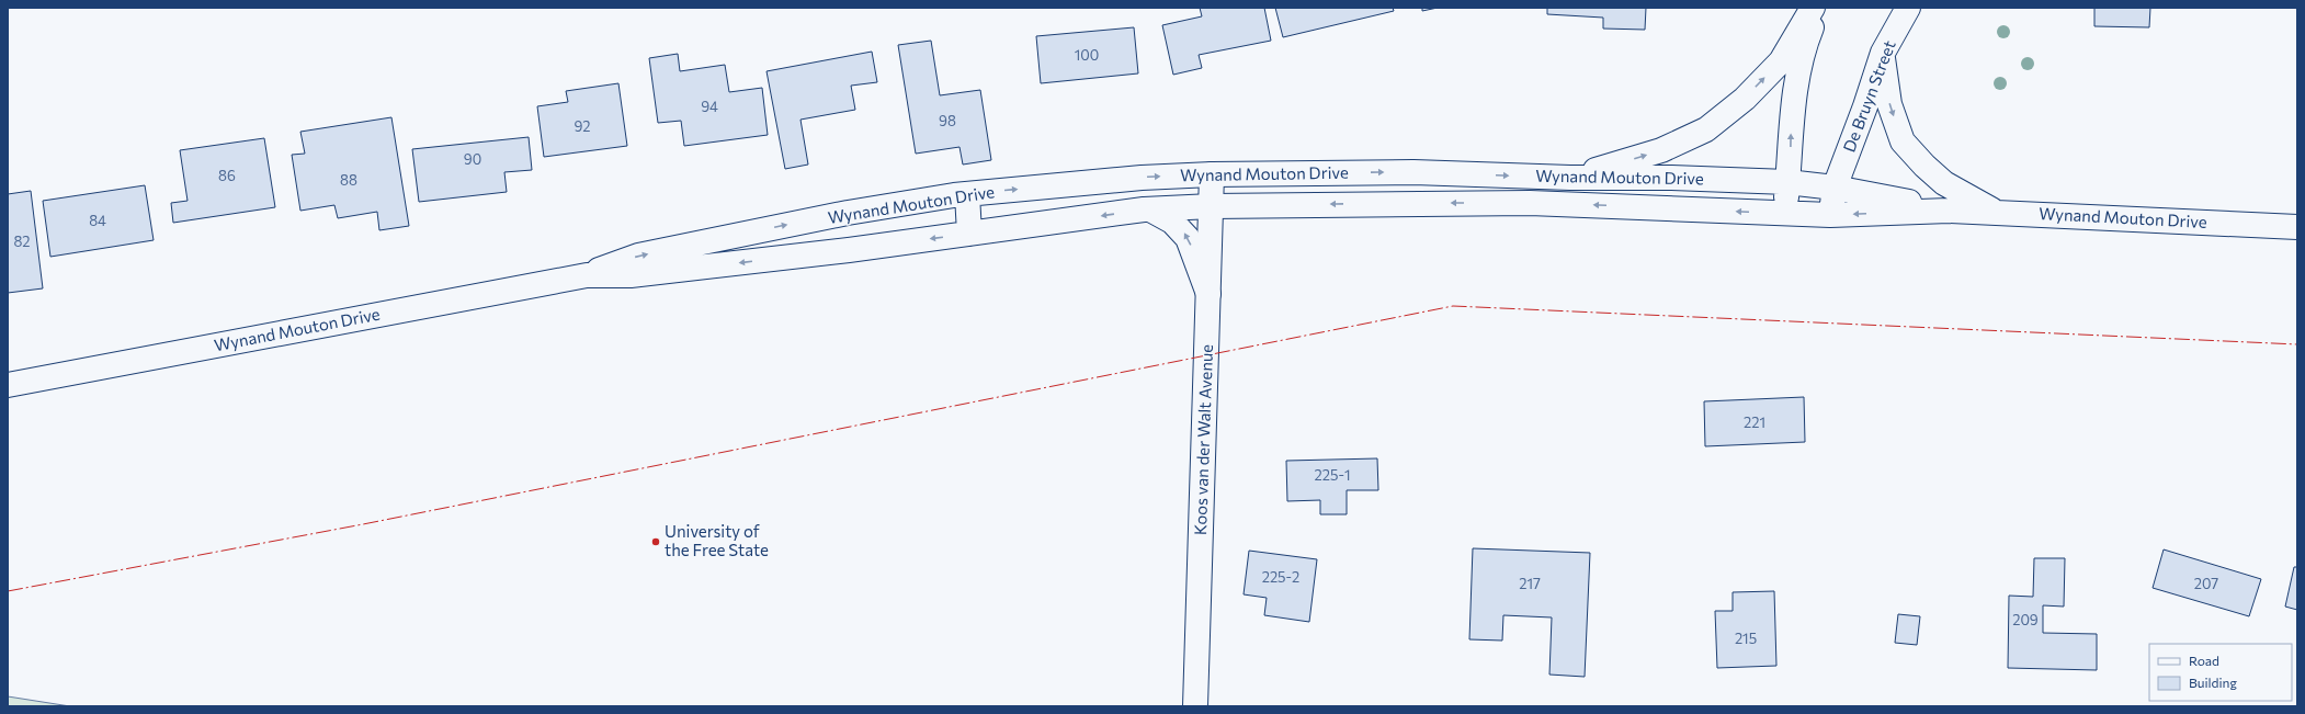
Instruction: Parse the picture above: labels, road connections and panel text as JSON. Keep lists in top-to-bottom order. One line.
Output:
{"streets":{"street":["De Bruyn Street","Wynand Mouton Drive","Koos van der Walt Avenue"]},"crossings":[["De Bruyn Street","Wynand Mouton Drive"],["Wynand Mouton Drive","Koos van der Walt Avenue"]],"places":["University of the Free State"],"house_numbers":["100","94","98","92","90","86","88","84","82","221","225-1","225-2","217","207","209","215"],"legend":["Road","Building"]}
